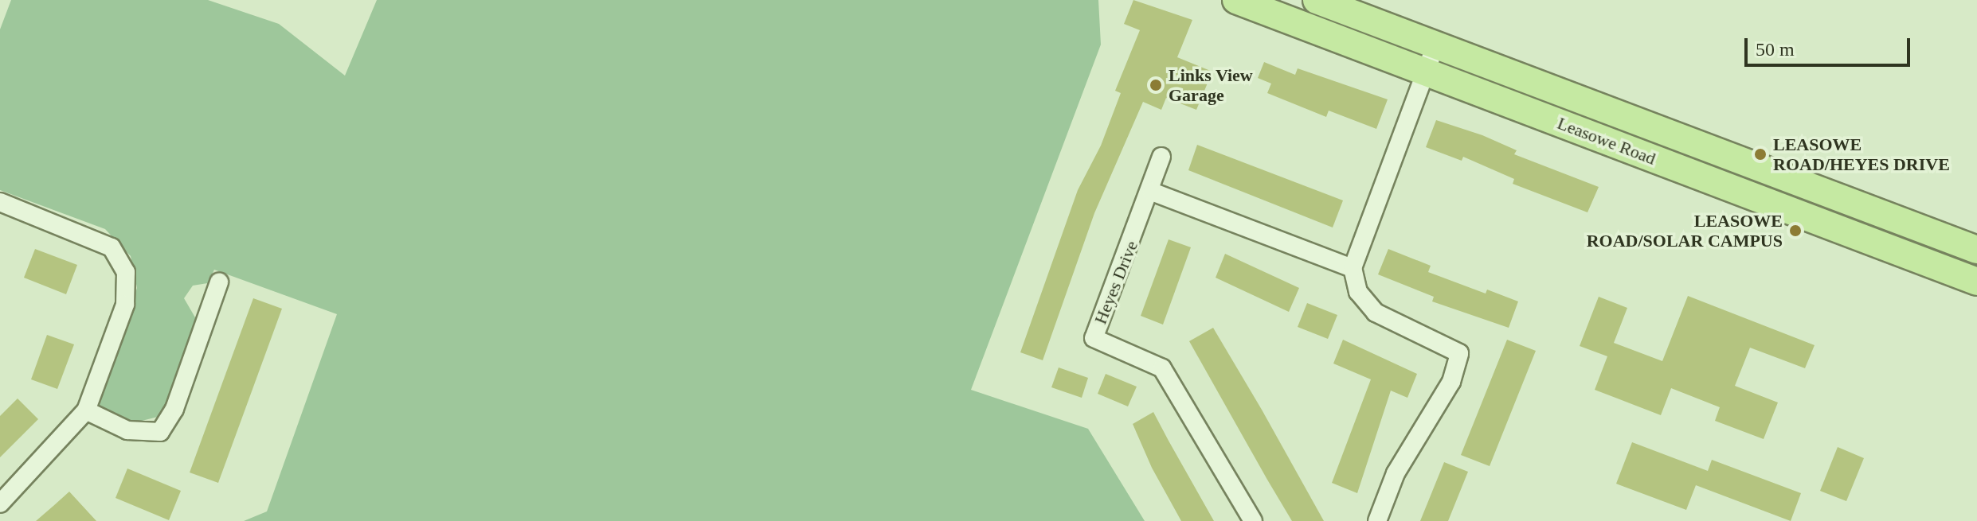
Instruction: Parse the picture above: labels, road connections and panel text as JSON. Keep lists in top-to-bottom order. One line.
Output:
{"streets":{"main road":["Leasowe Road"],"street":["Heyes Drive"]},"places":["Links View Garage","LEASOWE ROAD/HEYES DRIVE","LEASOWE ROAD/SOLAR CAMPUS"],"scale_bar":"50 m"}
